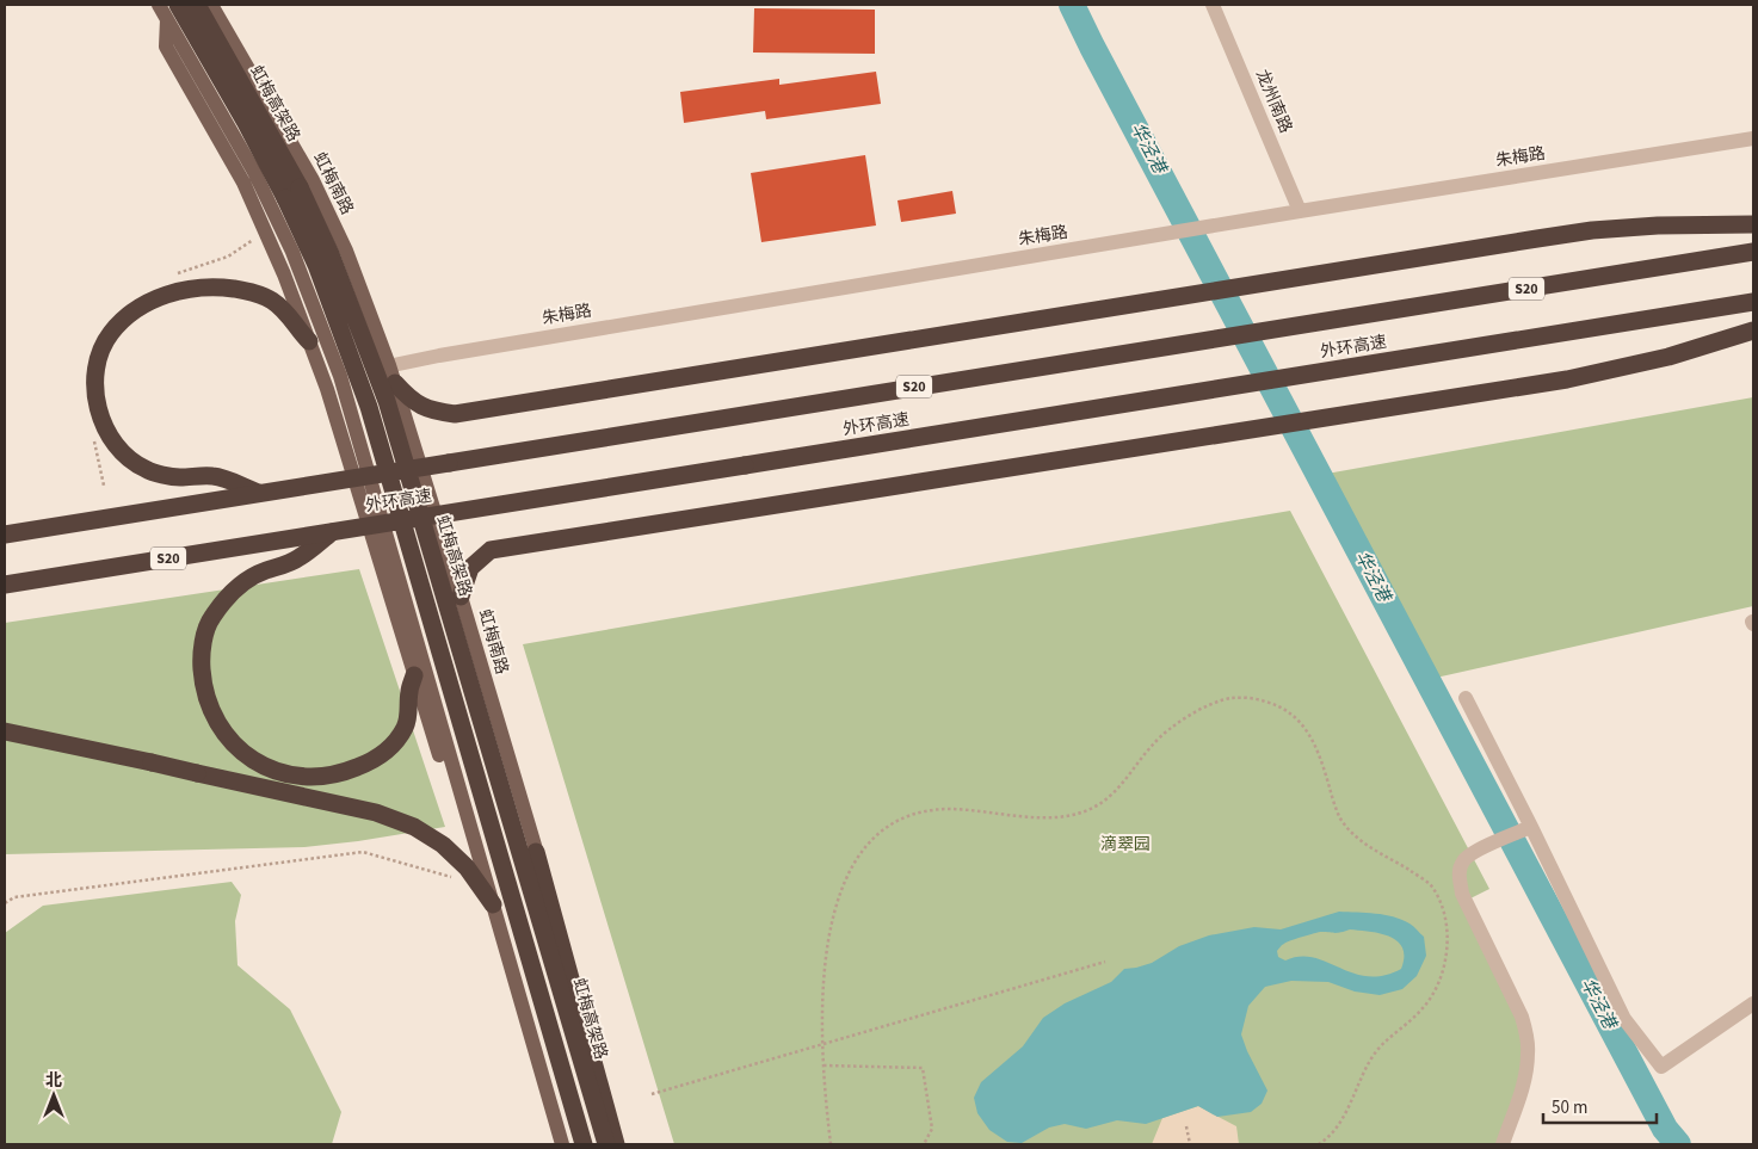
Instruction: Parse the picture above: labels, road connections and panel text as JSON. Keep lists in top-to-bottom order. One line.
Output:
{"streets":{"highway":["虹梅高架路","S20","外环高速"],"main road":["虹梅南路"],"street":["龙州南路","朱梅路"]},"crossings":[["龙州南路","朱梅路"],["朱梅路","虹梅南路"]],"water":["华泾港"],"parks":["滴翠园"],"scale_bar":"50 m","north":"top"}
